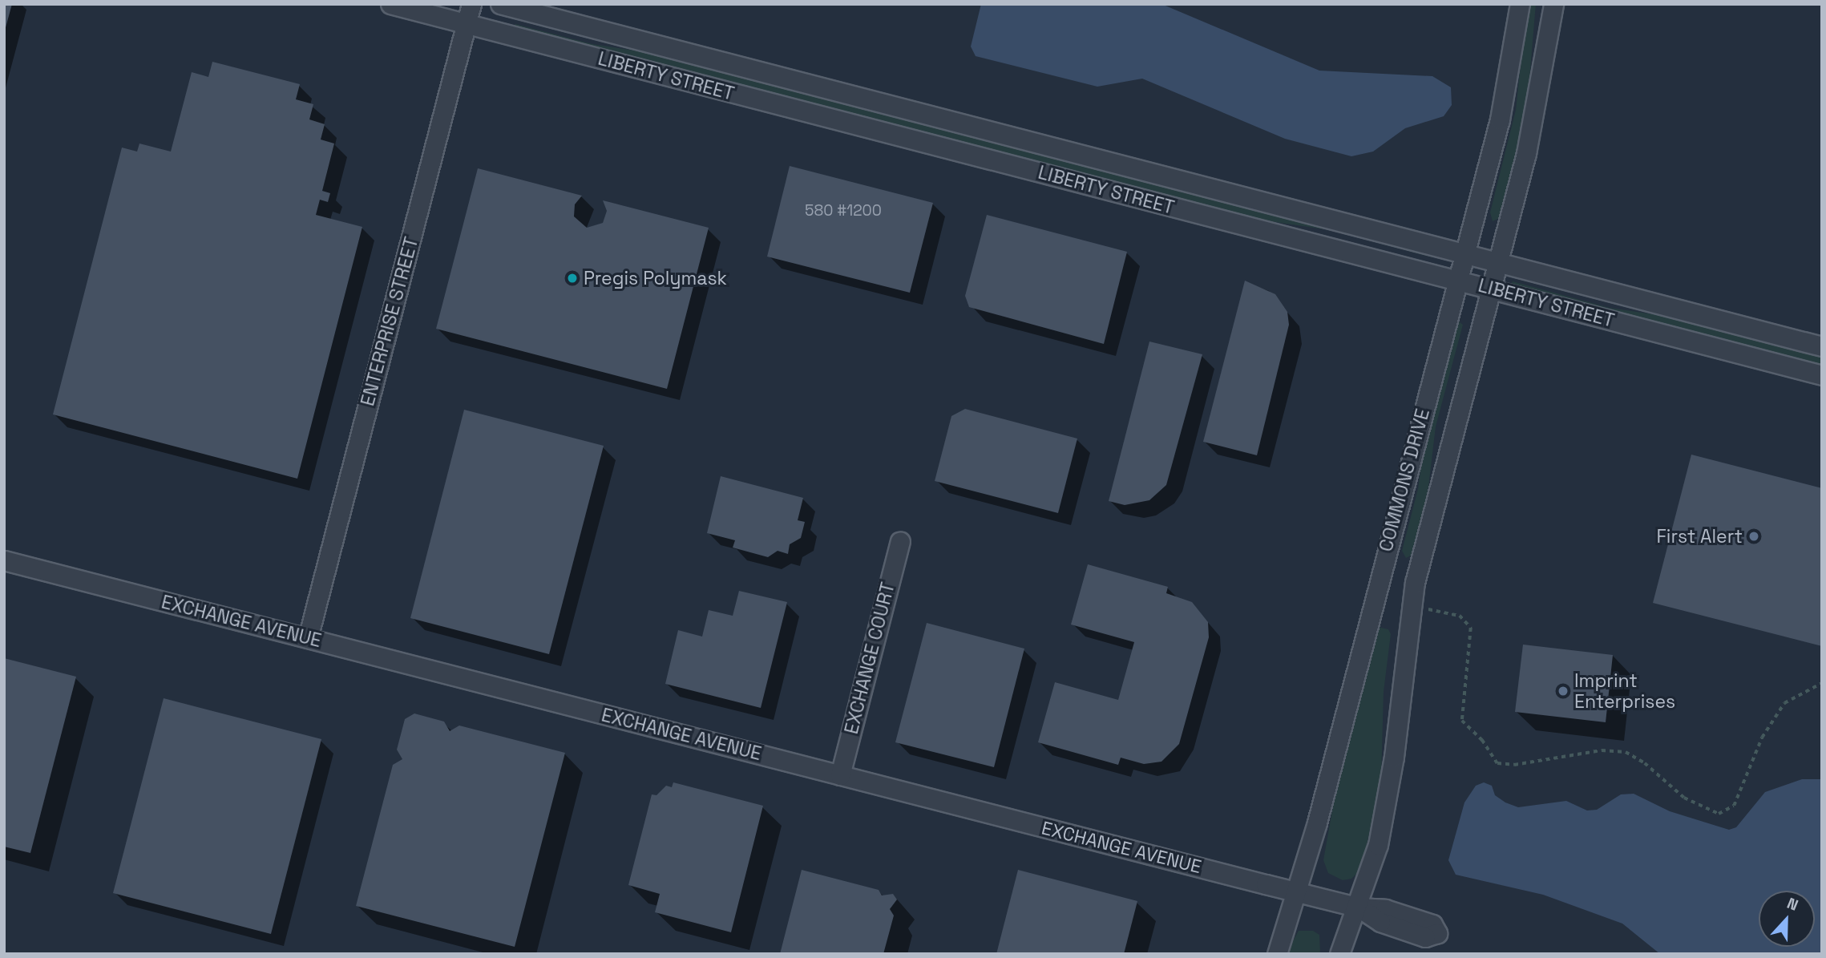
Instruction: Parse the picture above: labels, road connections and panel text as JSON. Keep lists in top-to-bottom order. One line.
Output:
{"streets":{"street":["LIBERTY STREET","ENTERPRISE STREET","COMMONS DRIVE","EXCHANGE AVENUE","EXCHANGE COURT"]},"crossings":[["LIBERTY STREET","ENTERPRISE STREET"],["LIBERTY STREET","COMMONS DRIVE"],["ENTERPRISE STREET","EXCHANGE AVENUE"],["COMMONS DRIVE","EXCHANGE AVENUE"],["EXCHANGE AVENUE","EXCHANGE COURT"]],"places":["Pregis Polymask","First Alert","Imprint Enterprises"],"house_numbers":["580 #1200"],"north":"top"}
